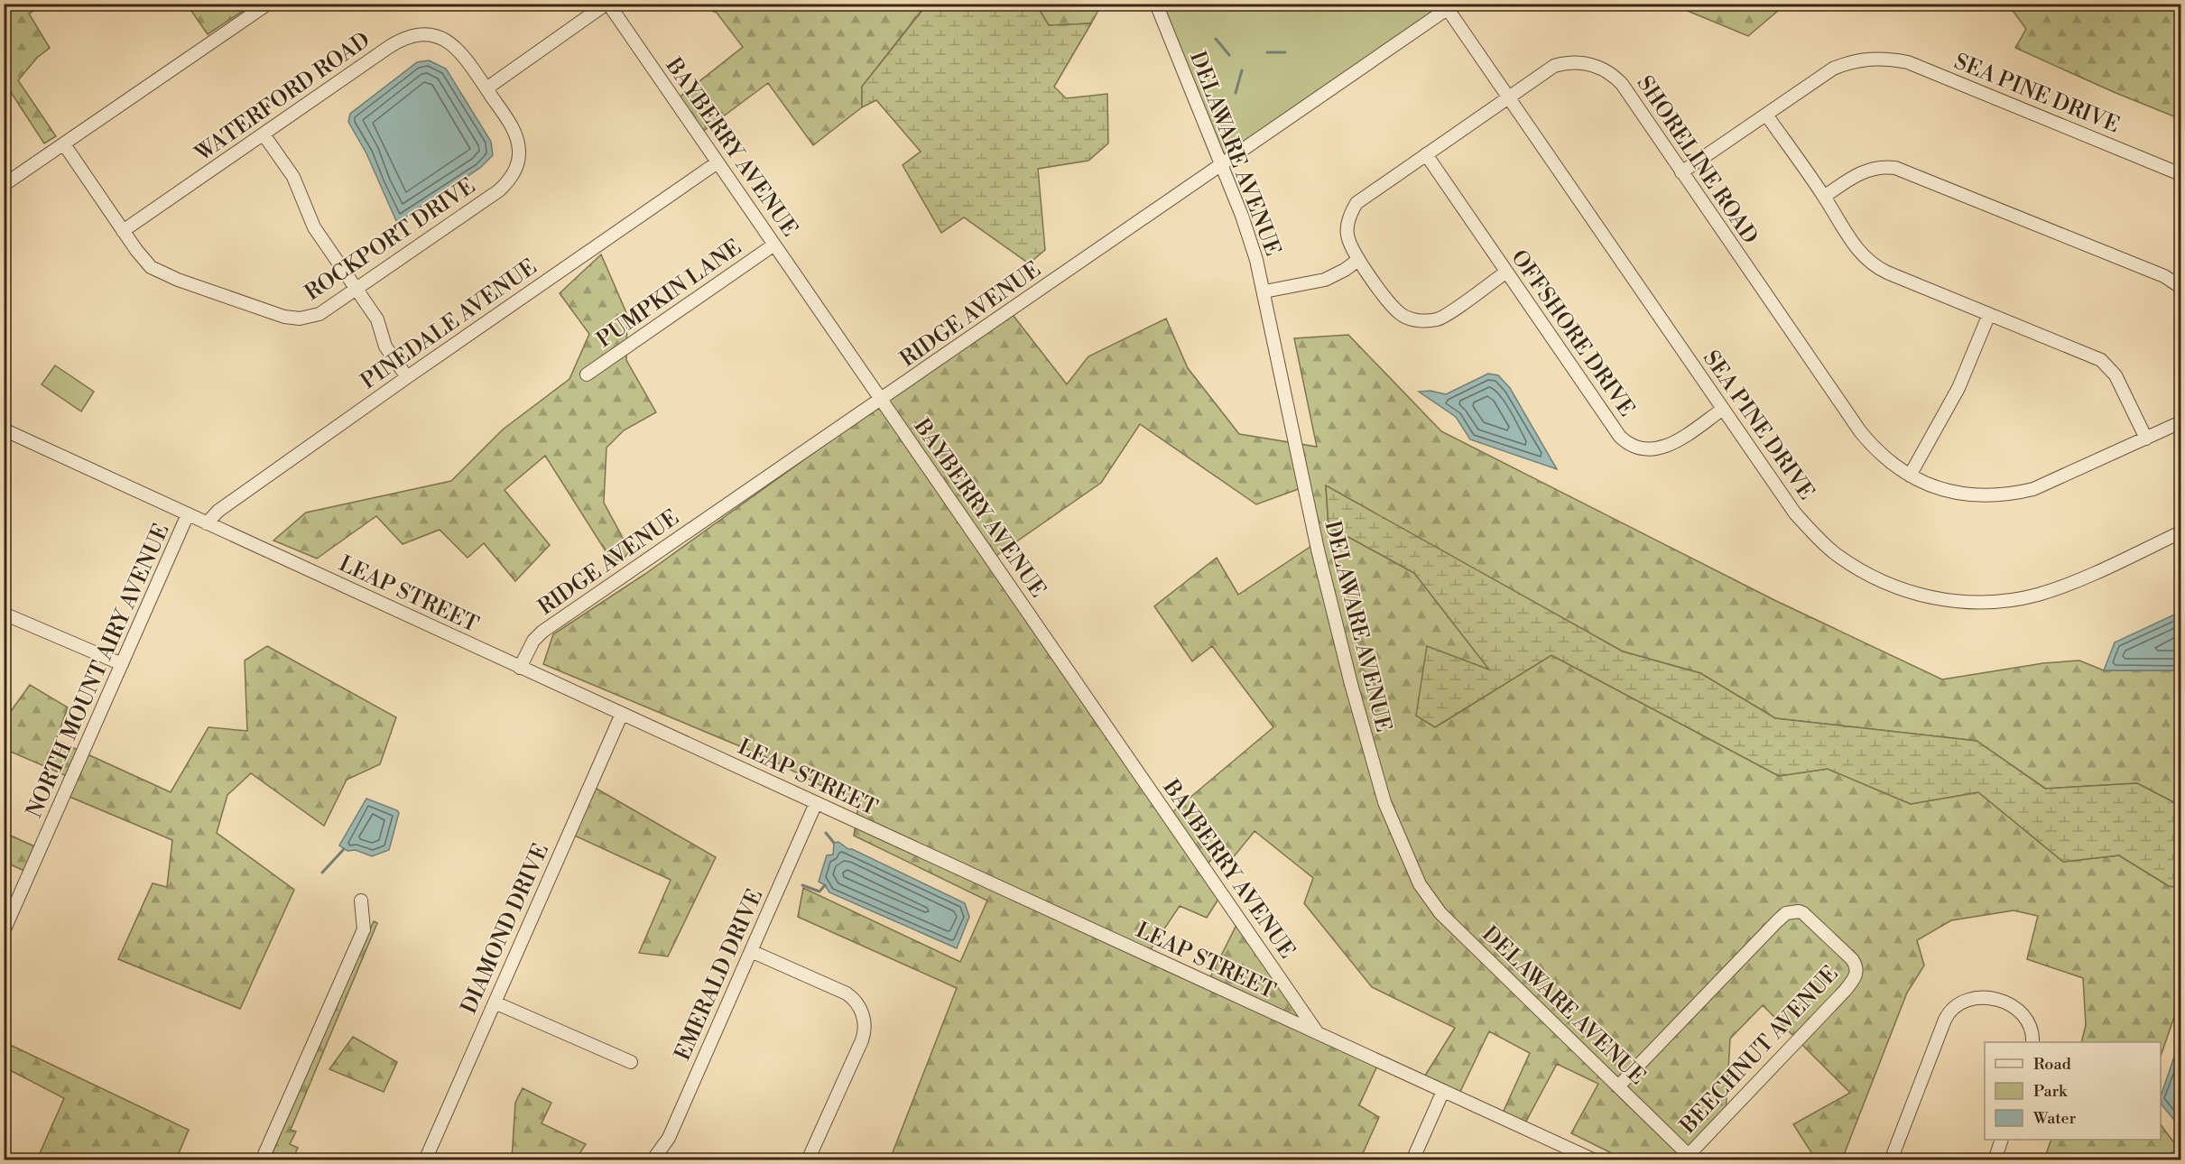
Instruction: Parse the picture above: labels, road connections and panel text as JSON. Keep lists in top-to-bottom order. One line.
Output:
{"streets":{"street":["SEA PINE DRIVE","WATERFORD ROAD","BAYBERRY AVENUE","DELAWARE AVENUE","SHORELINE ROAD","ROCKPORT DRIVE","PUMPKIN LANE","RIDGE AVENUE","PINEDALE AVENUE","OFFSHORE DRIVE","LEAP STREET","NORTH MOUNT AIRY AVENUE","DIAMOND DRIVE","EMERALD DRIVE","BEECHNUT AVENUE"]},"crossings":[["SEA PINE DRIVE","SHORELINE ROAD"],["SEA PINE DRIVE","RIDGE AVENUE"],["SEA PINE DRIVE","OFFSHORE DRIVE"],["WATERFORD ROAD","ROCKPORT DRIVE"],["BAYBERRY AVENUE","PUMPKIN LANE"],["BAYBERRY AVENUE","RIDGE AVENUE"],["BAYBERRY AVENUE","PINEDALE AVENUE"],["BAYBERRY AVENUE","LEAP STREET"],["DELAWARE AVENUE","RIDGE AVENUE"],["DELAWARE AVENUE","BEECHNUT AVENUE"],["SHORELINE ROAD","OFFSHORE DRIVE"],["RIDGE AVENUE","LEAP STREET"],["PINEDALE AVENUE","LEAP STREET"],["LEAP STREET","NORTH MOUNT AIRY AVENUE"],["LEAP STREET","DIAMOND DRIVE"],["LEAP STREET","EMERALD DRIVE"]],"legend":["Road","Park","Water"]}
